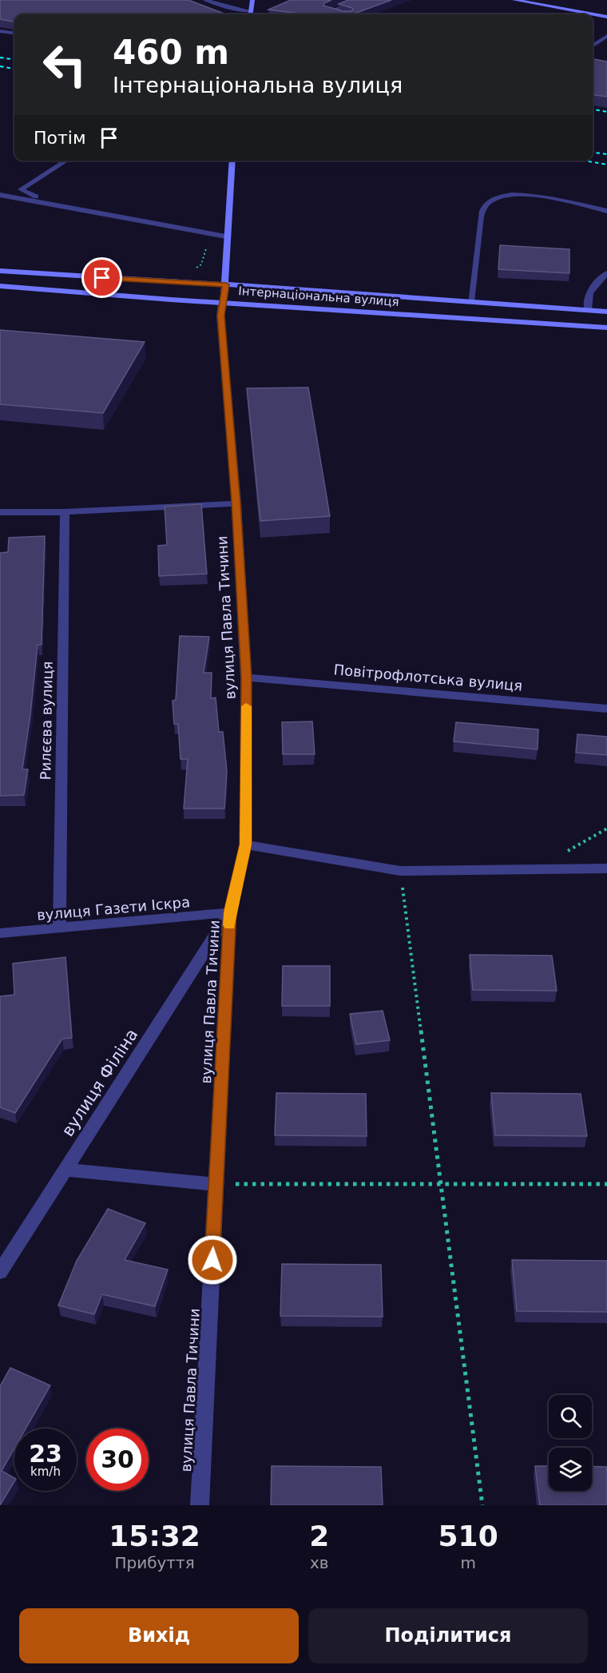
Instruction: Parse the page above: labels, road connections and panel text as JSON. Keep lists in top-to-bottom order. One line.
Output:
{"streets":{"main road":["Інтернаціональна вулиця"],"street":["вулиця Павла Тичини","Повітрофлотська вулиця","Рилєєва вулиця","вулиця Газети Іскра","вулиця Філіна"]},"crossings":[["Інтернаціональна вулиця","вулиця Павла Тичини"],["вулиця Павла Тичини","Повітрофлотська вулиця"],["вулиця Павла Тичини","вулиця Газети Іскра"],["вулиця Павла Тичини","вулиця Філіна"],["Рилєєва вулиця","вулиця Газети Іскра"],["вулиця Газети Іскра","вулиця Філіна"]],"page":{"turn":["460 m","Інтернаціональна вулиця"],"then":"Потім","speed":"23 km/h","limit":"30","eta":["15:32","Прибуття","2","хв","510","m"],"buttons":["Вихід","Поділитися"]}}
